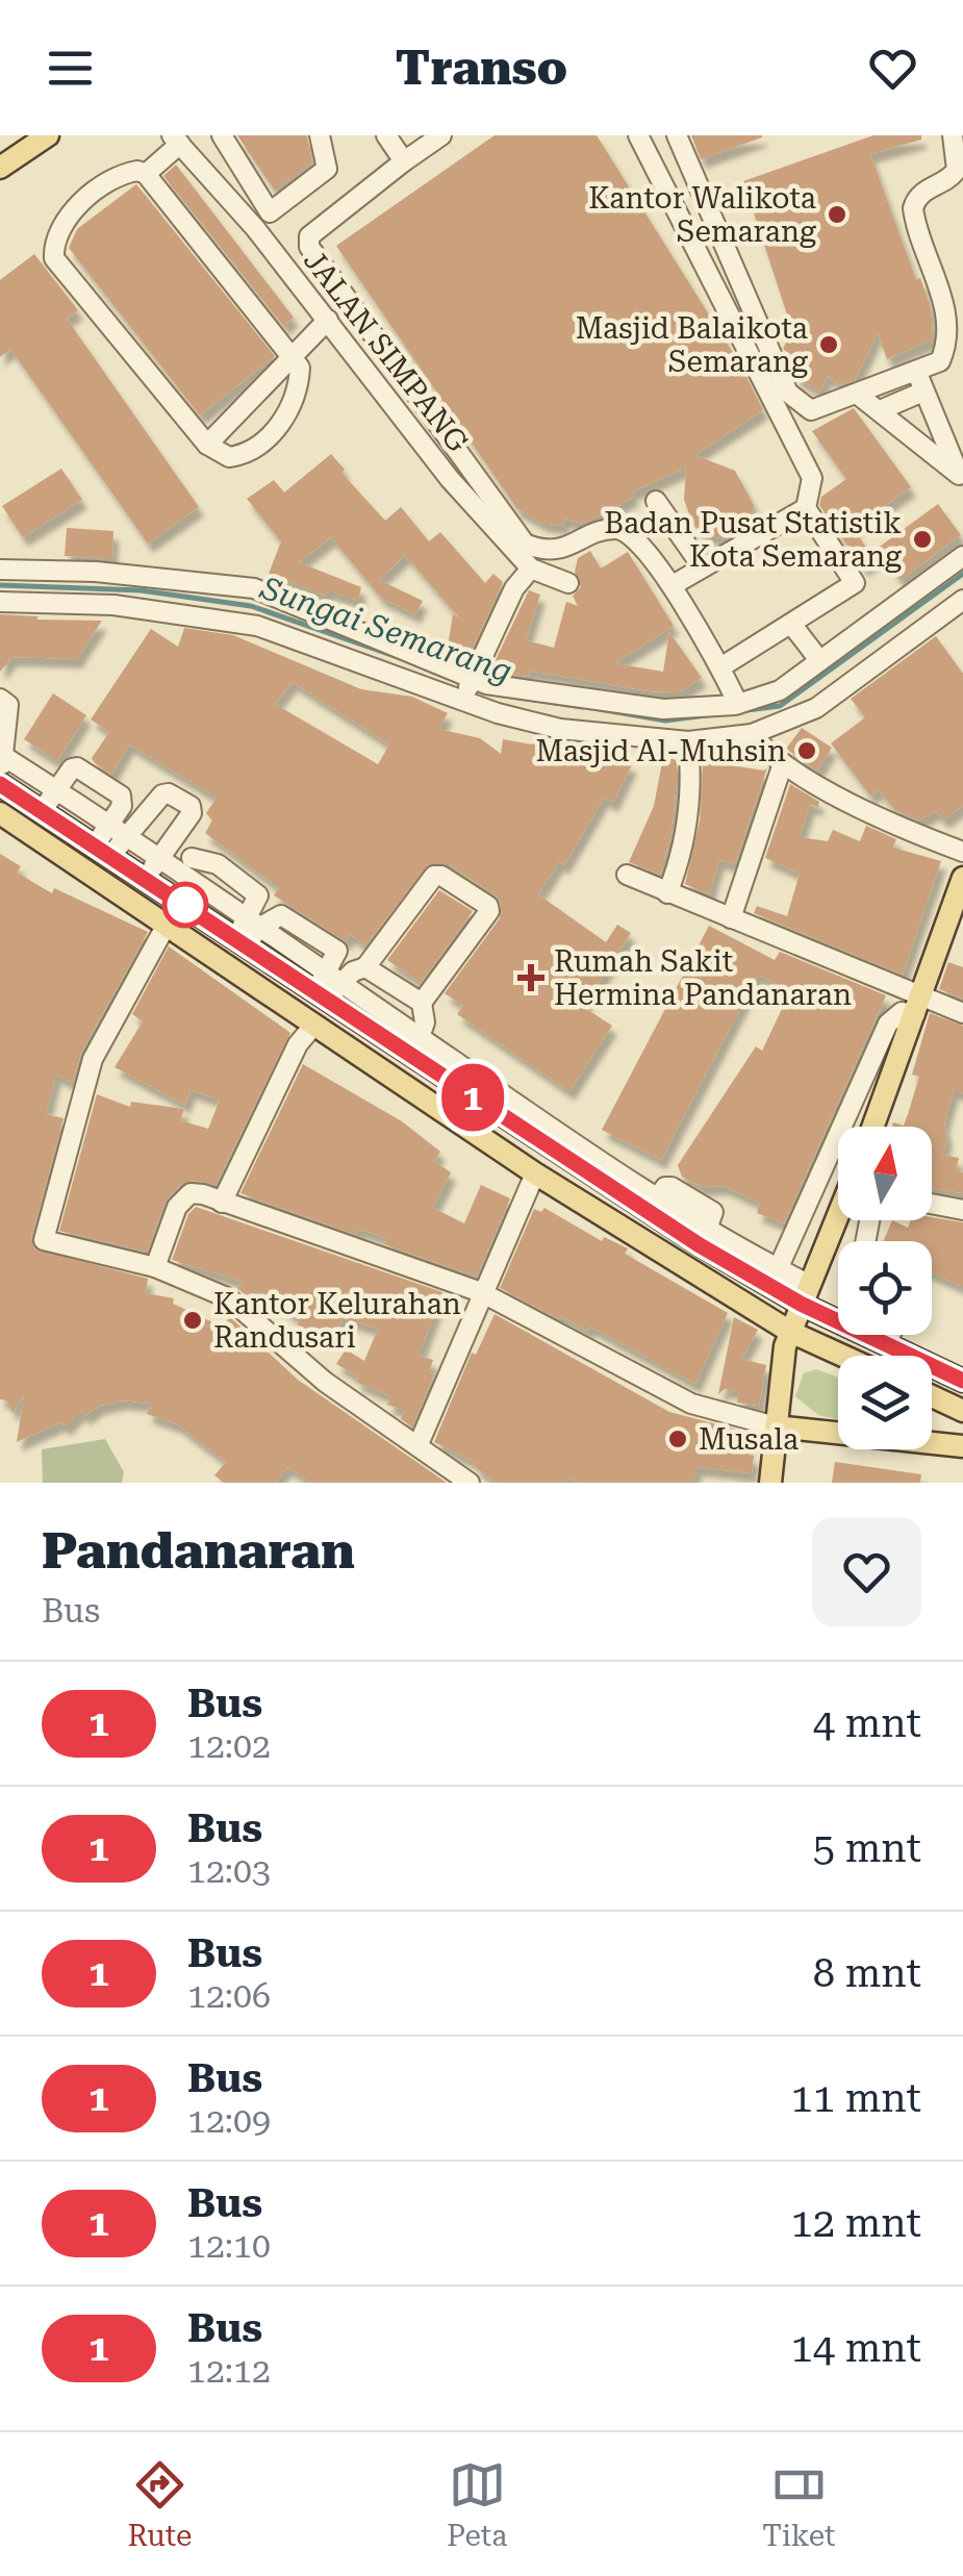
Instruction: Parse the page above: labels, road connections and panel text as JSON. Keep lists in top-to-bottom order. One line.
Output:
{"streets":{"street":["JALAN SIMPANG"]},"water":["Sungai Semarang"],"places":{"other":["Kantor Walikota Semarang","Masjid Balaikota Semarang","Badan Pusat Statistik Kota Semarang","Masjid Al-Muhsin","Kantor Kelurahan Randusari","Musala"],"health":["Rumah Sakit Hermina Pandanaran"]},"lines":["bus line 1"],"north":"top","page":{"header":"Transo","on_map":"1","heading":["Pandanaran","Bus"],"list":[{"mark":"1","name":"Bus","note":"12:02","value":"4 mnt"},{"mark":"1","name":"Bus","note":"12:03","value":"5 mnt"},{"mark":"1","name":"Bus","note":"12:06","value":"8 mnt"},{"mark":"1","name":"Bus","note":"12:09","value":"11 mnt"},{"mark":"1","name":"Bus","note":"12:10","value":"12 mnt"},{"mark":"1","name":"Bus","note":"12:12","value":"14 mnt"}],"tabs":["Rute","Peta","Tiket"]}}
